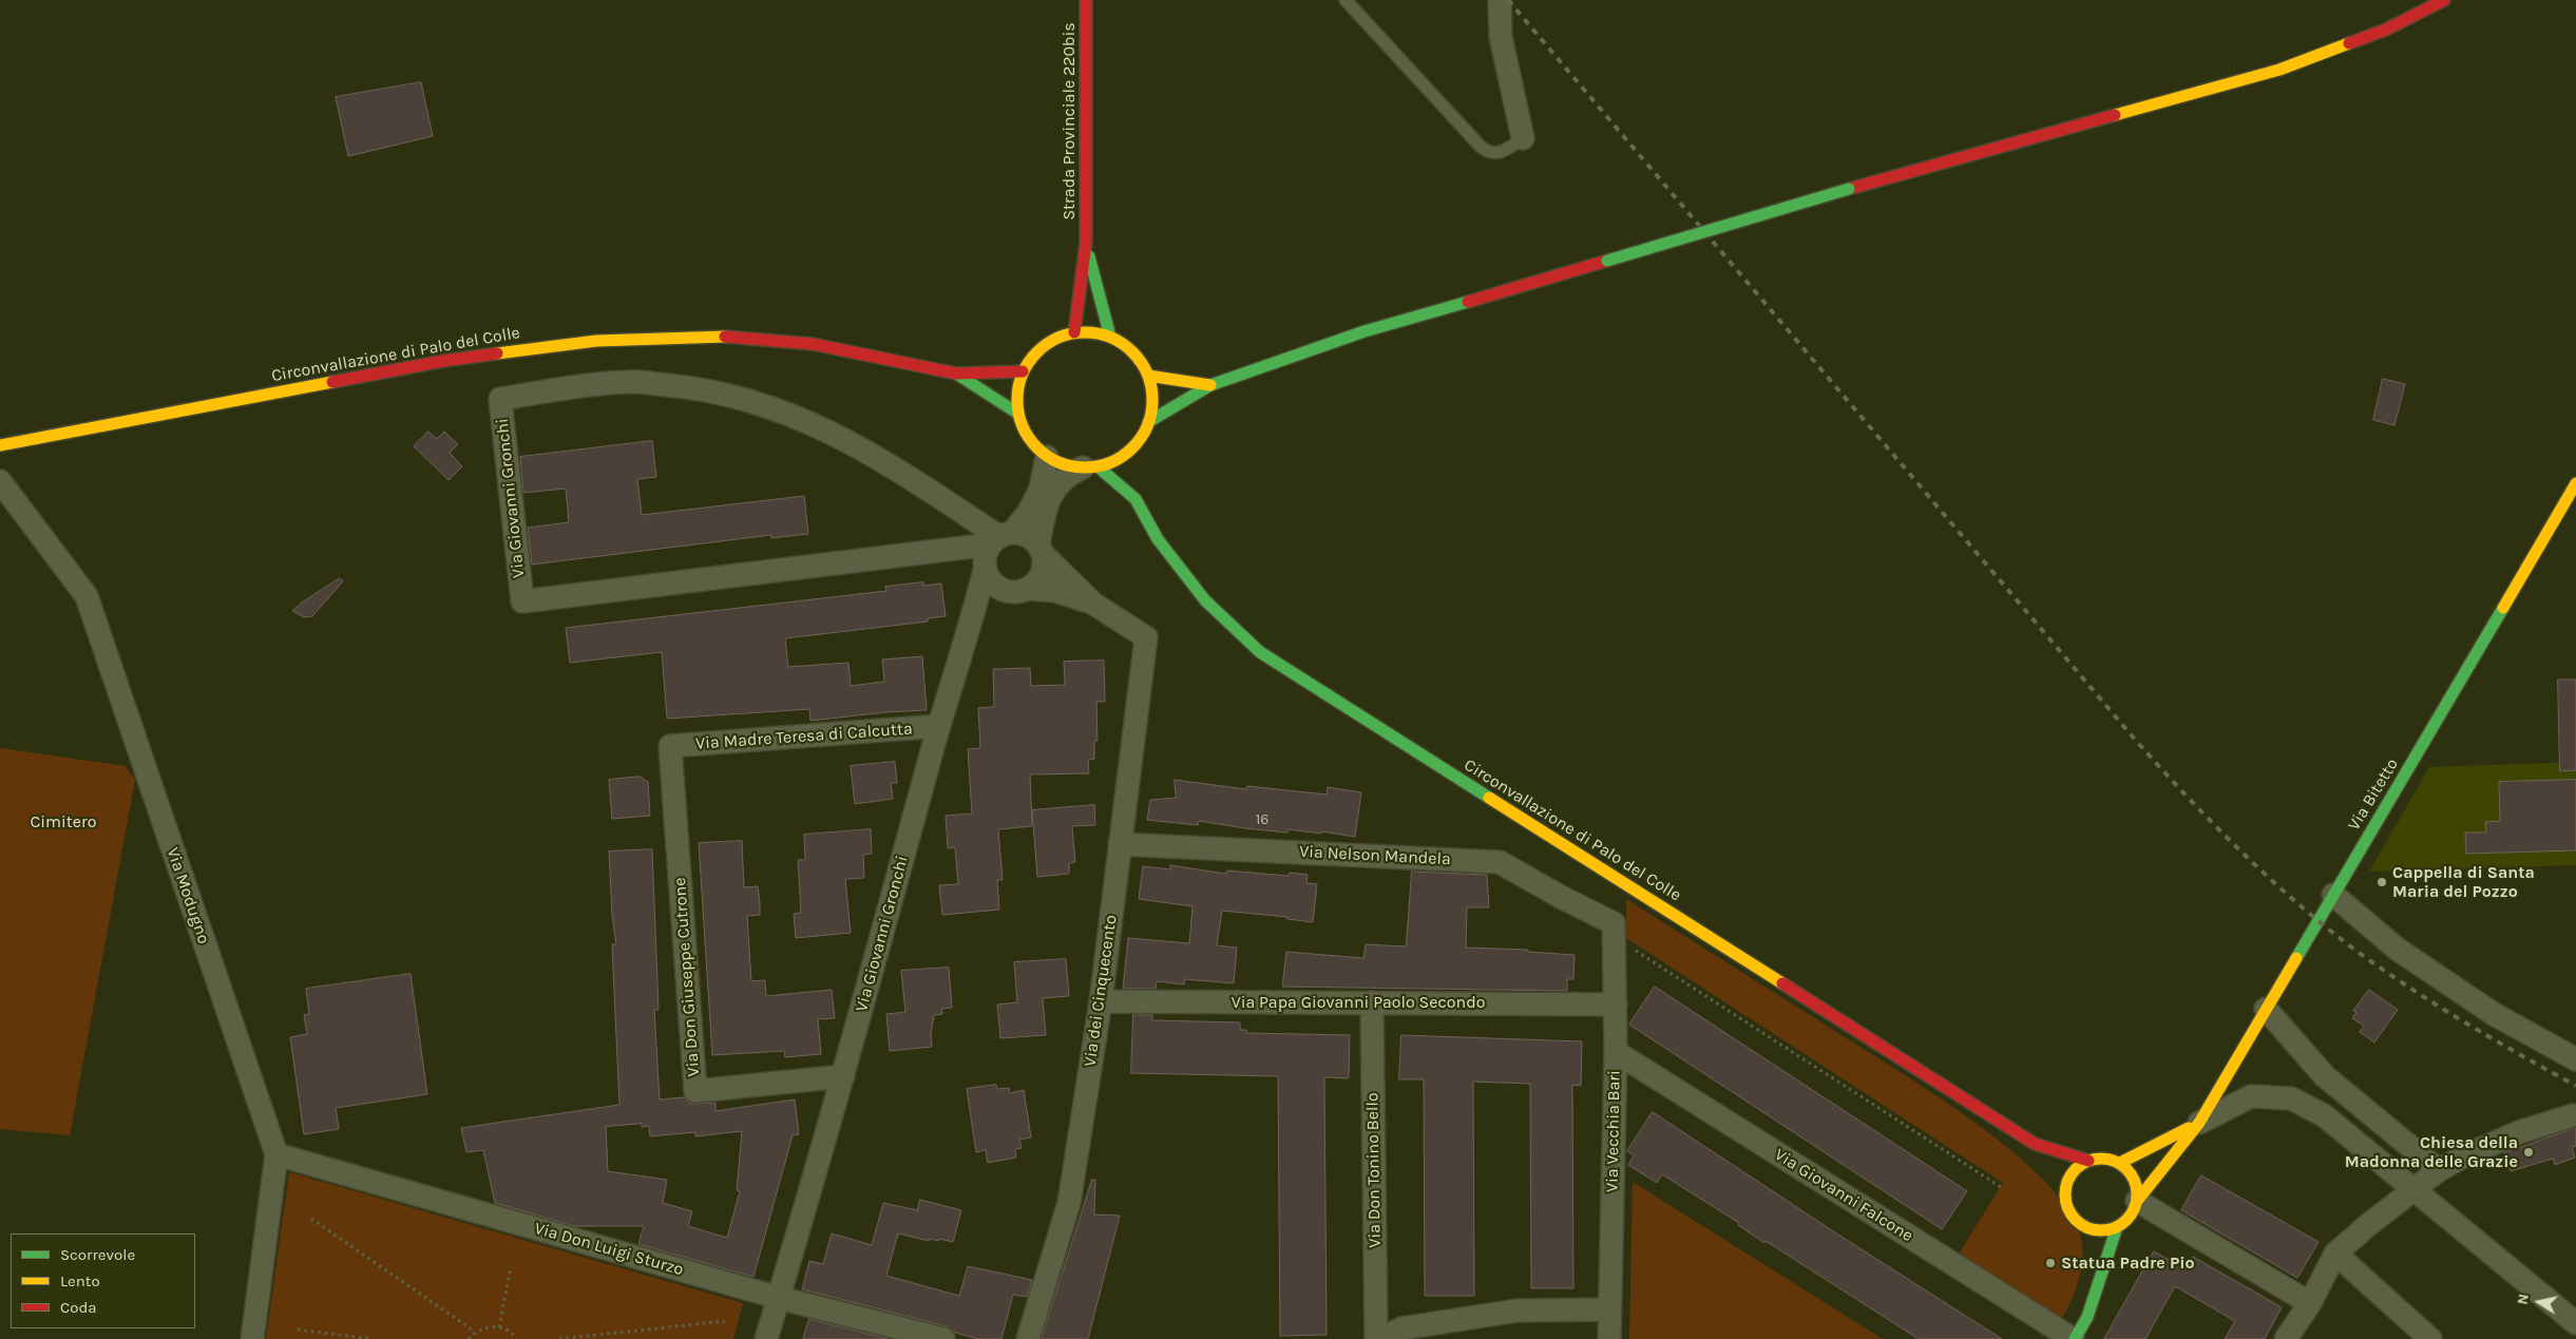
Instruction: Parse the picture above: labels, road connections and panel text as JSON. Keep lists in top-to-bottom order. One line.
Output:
{"streets":{"street":["Strada Provinciale 220bis","Circonvallazione di Palo del Colle","Via Giovanni Gronchi","Via Madre Teresa di Calcutta","Via Bitetto","Via Nelson Mandela","Via Modugno","Via Don Giuseppe Cutrone","Via dei Cinquecento","Via Papa Giovanni Paolo Secondo","Via Vecchia Bari","Via Don Tonino Bello","Via Giovanni Falcone","Via Don Luigi Sturzo"]},"crossings":[["Via Giovanni Gronchi","Via Madre Teresa di Calcutta"],["Via Giovanni Gronchi","Via Don Giuseppe Cutrone"],["Via Giovanni Gronchi","Via dei Cinquecento"],["Via Giovanni Gronchi","Via Don Luigi Sturzo"],["Via Madre Teresa di Calcutta","Via Don Giuseppe Cutrone"],["Via Nelson Mandela","Via dei Cinquecento"],["Via Nelson Mandela","Via Vecchia Bari"],["Via Modugno","Via Don Luigi Sturzo"],["Via dei Cinquecento","Via Papa Giovanni Paolo Secondo"],["Via Papa Giovanni Paolo Secondo","Via Vecchia Bari"],["Via Papa Giovanni Paolo Secondo","Via Don Tonino Bello"],["Via Vecchia Bari","Via Giovanni Falcone"]],"parks":["Cimitero"],"places":["Cappella di Santa Maria del Pozzo","Chiesa della Madonna delle Grazie","Statua Padre Pio"],"house_numbers":["16"],"legend":["Scorrevole","Lento","Coda"],"north":"left"}
